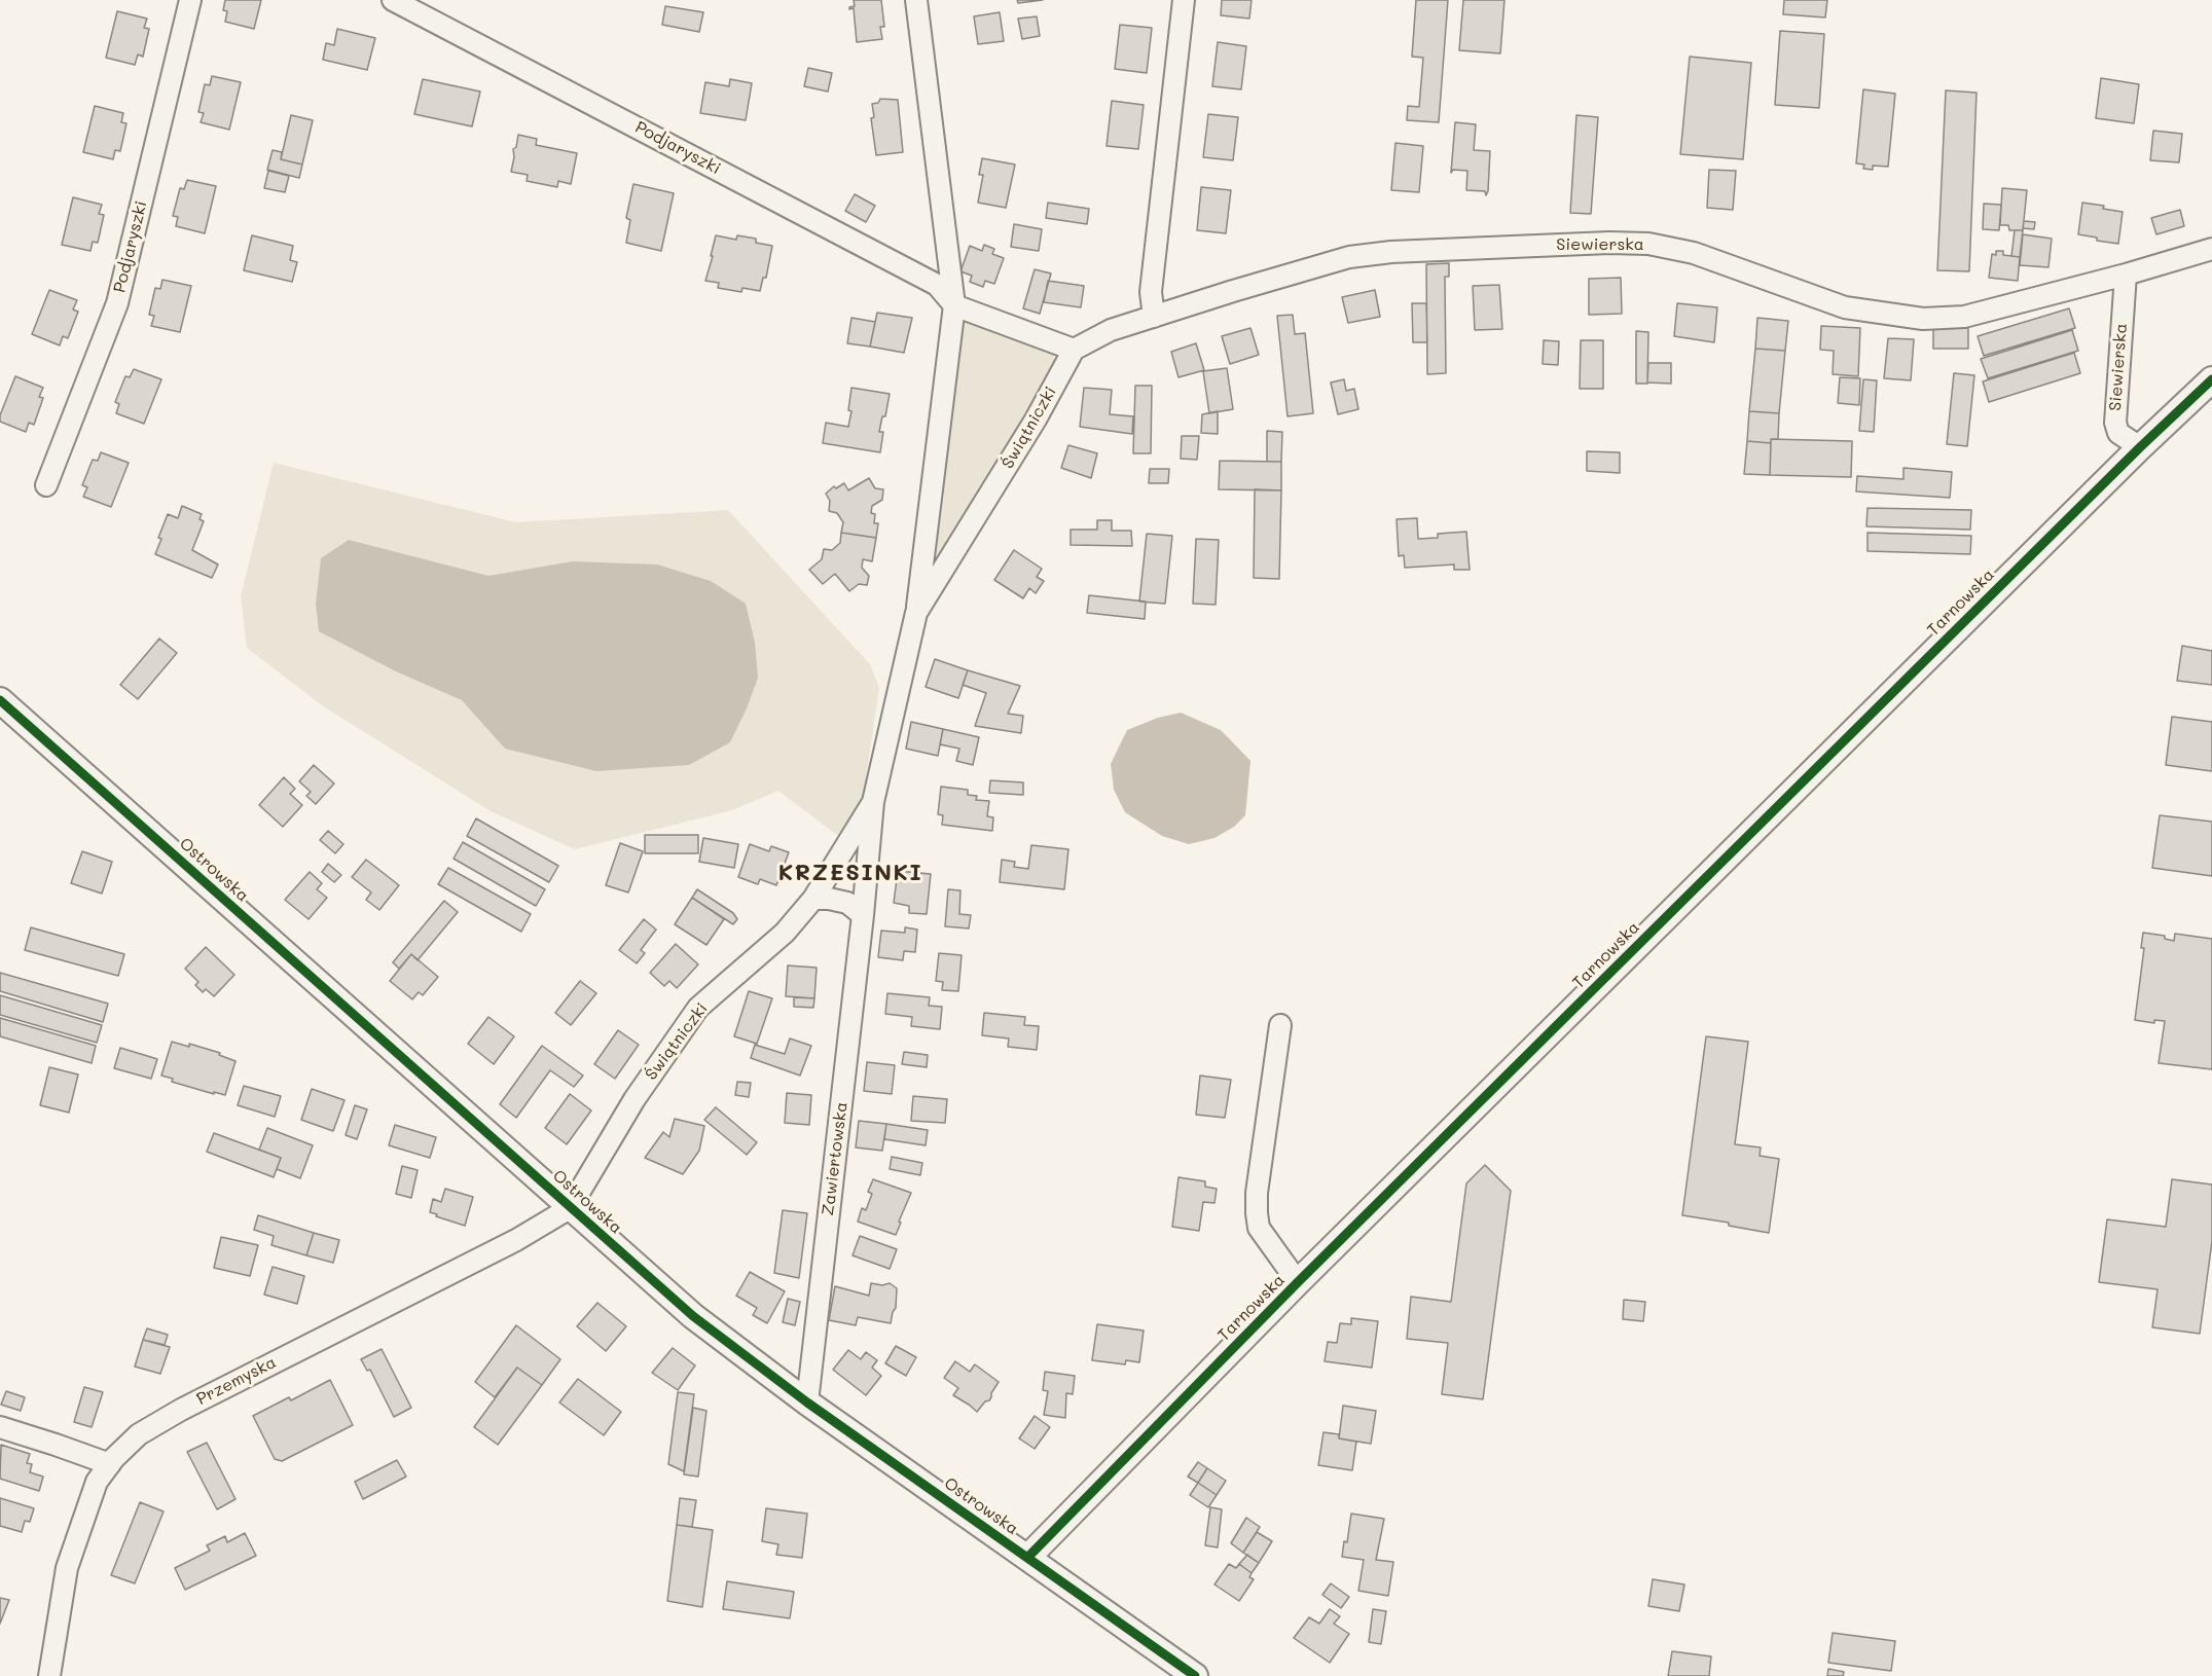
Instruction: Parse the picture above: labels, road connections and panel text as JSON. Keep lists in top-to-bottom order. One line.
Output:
{"streets":{"street":["Podjaryszki","Siewierska","Świątniczki","Tarnowska","Ostrowska","Zawiertowska","Przemyska"]},"crossings":[["Podjaryszki","Świątniczki"],["Siewierska","Świątniczki"],["Siewierska","Tarnowska"],["Świątniczki","Ostrowska"],["Świątniczki","Zawiertowska"],["Świątniczki","Przemyska"],["Tarnowska","Ostrowska"],["Ostrowska","Zawiertowska"],["Ostrowska","Przemyska"]],"districts":["KRZESINKI"]}
